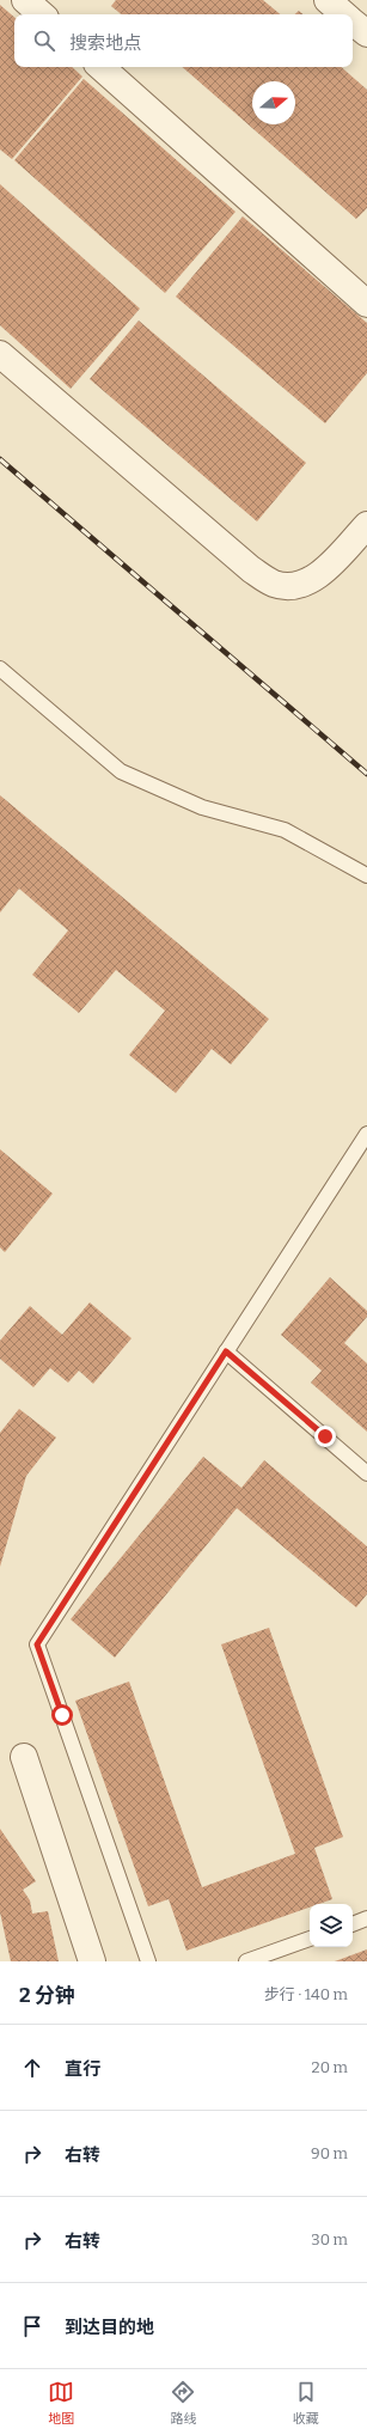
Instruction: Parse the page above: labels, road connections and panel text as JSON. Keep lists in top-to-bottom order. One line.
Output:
{"north":"right","page":{"search":"搜索地点","heading":["2 分钟","步行 · 140 m"],"list":[["直行","20 m"],["右转","90 m"],["右转","30 m"],"到达目的地"],"nav":["地图","路线","收藏"]}}
